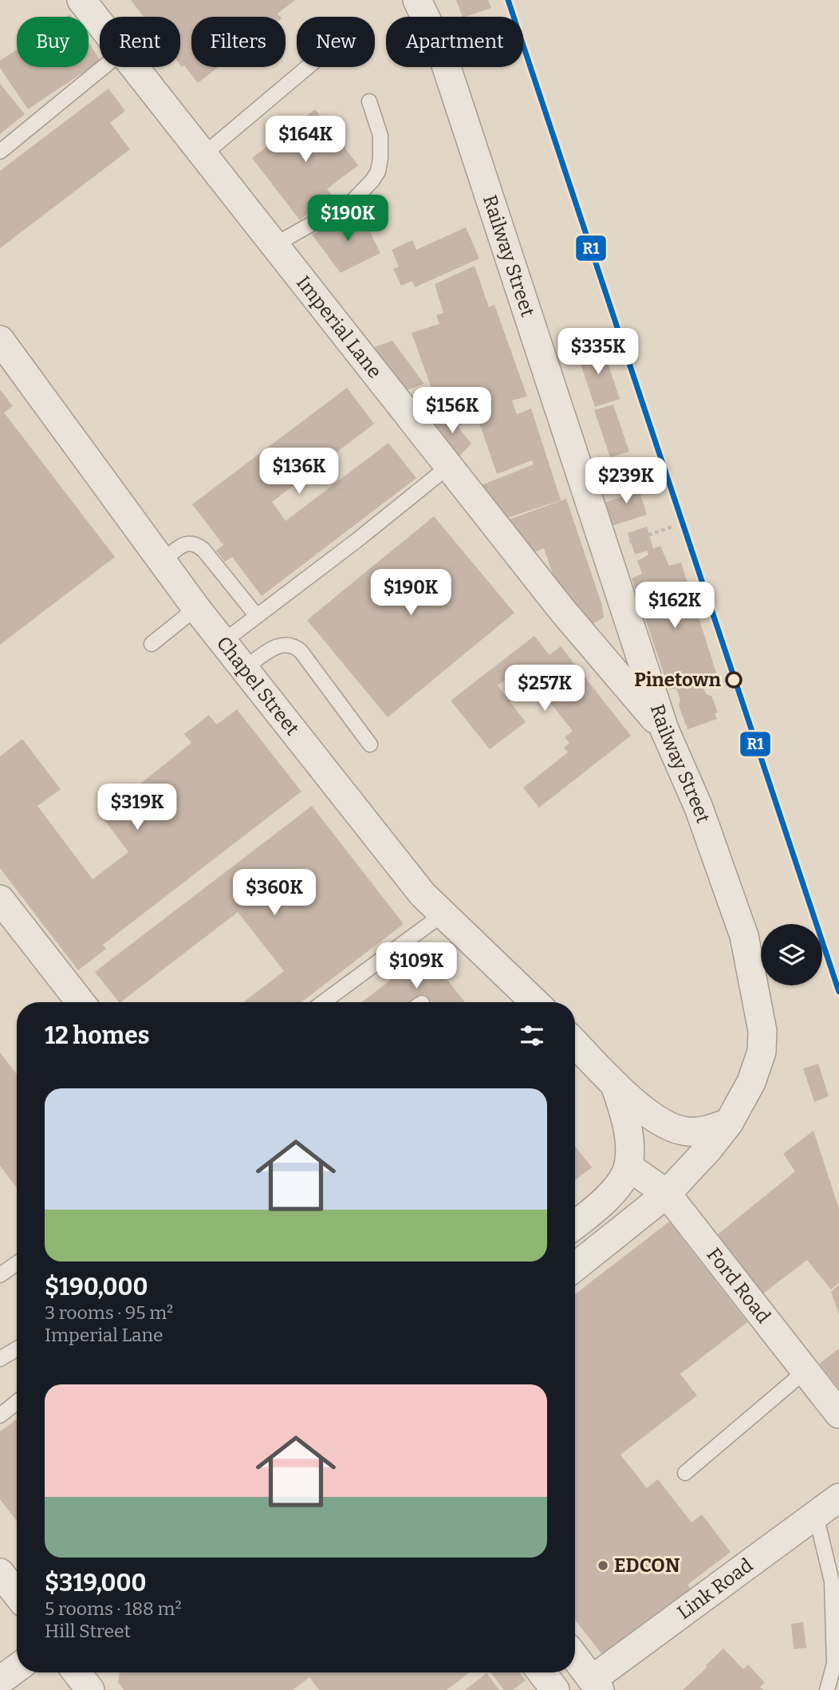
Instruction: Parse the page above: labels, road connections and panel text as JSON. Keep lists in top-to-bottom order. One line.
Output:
{"streets":{"street":["Railway Street","Imperial Lane","Chapel Street","Ford Road","Link Road"]},"crossings":[["Railway Street","Imperial Lane"],["Railway Street","Ford Road"]],"places":["Pinetown","EDCON"],"lines":["transit line R1"],"page":{"chip":["Buy","Rent","Filters","New","Apartment"],"price":["$164K","$190K","$335K","$156K","$136K","$239K","$190K","$162K","$257K","$319K","$360K","$109K"],"heading":"12 homes","list":[{"name":"$190,000","note":"3 rooms · 95 m² · Imperial Lane"},{"name":"$319,000","note":"5 rooms · 188 m² · Hill Street"}]}}
